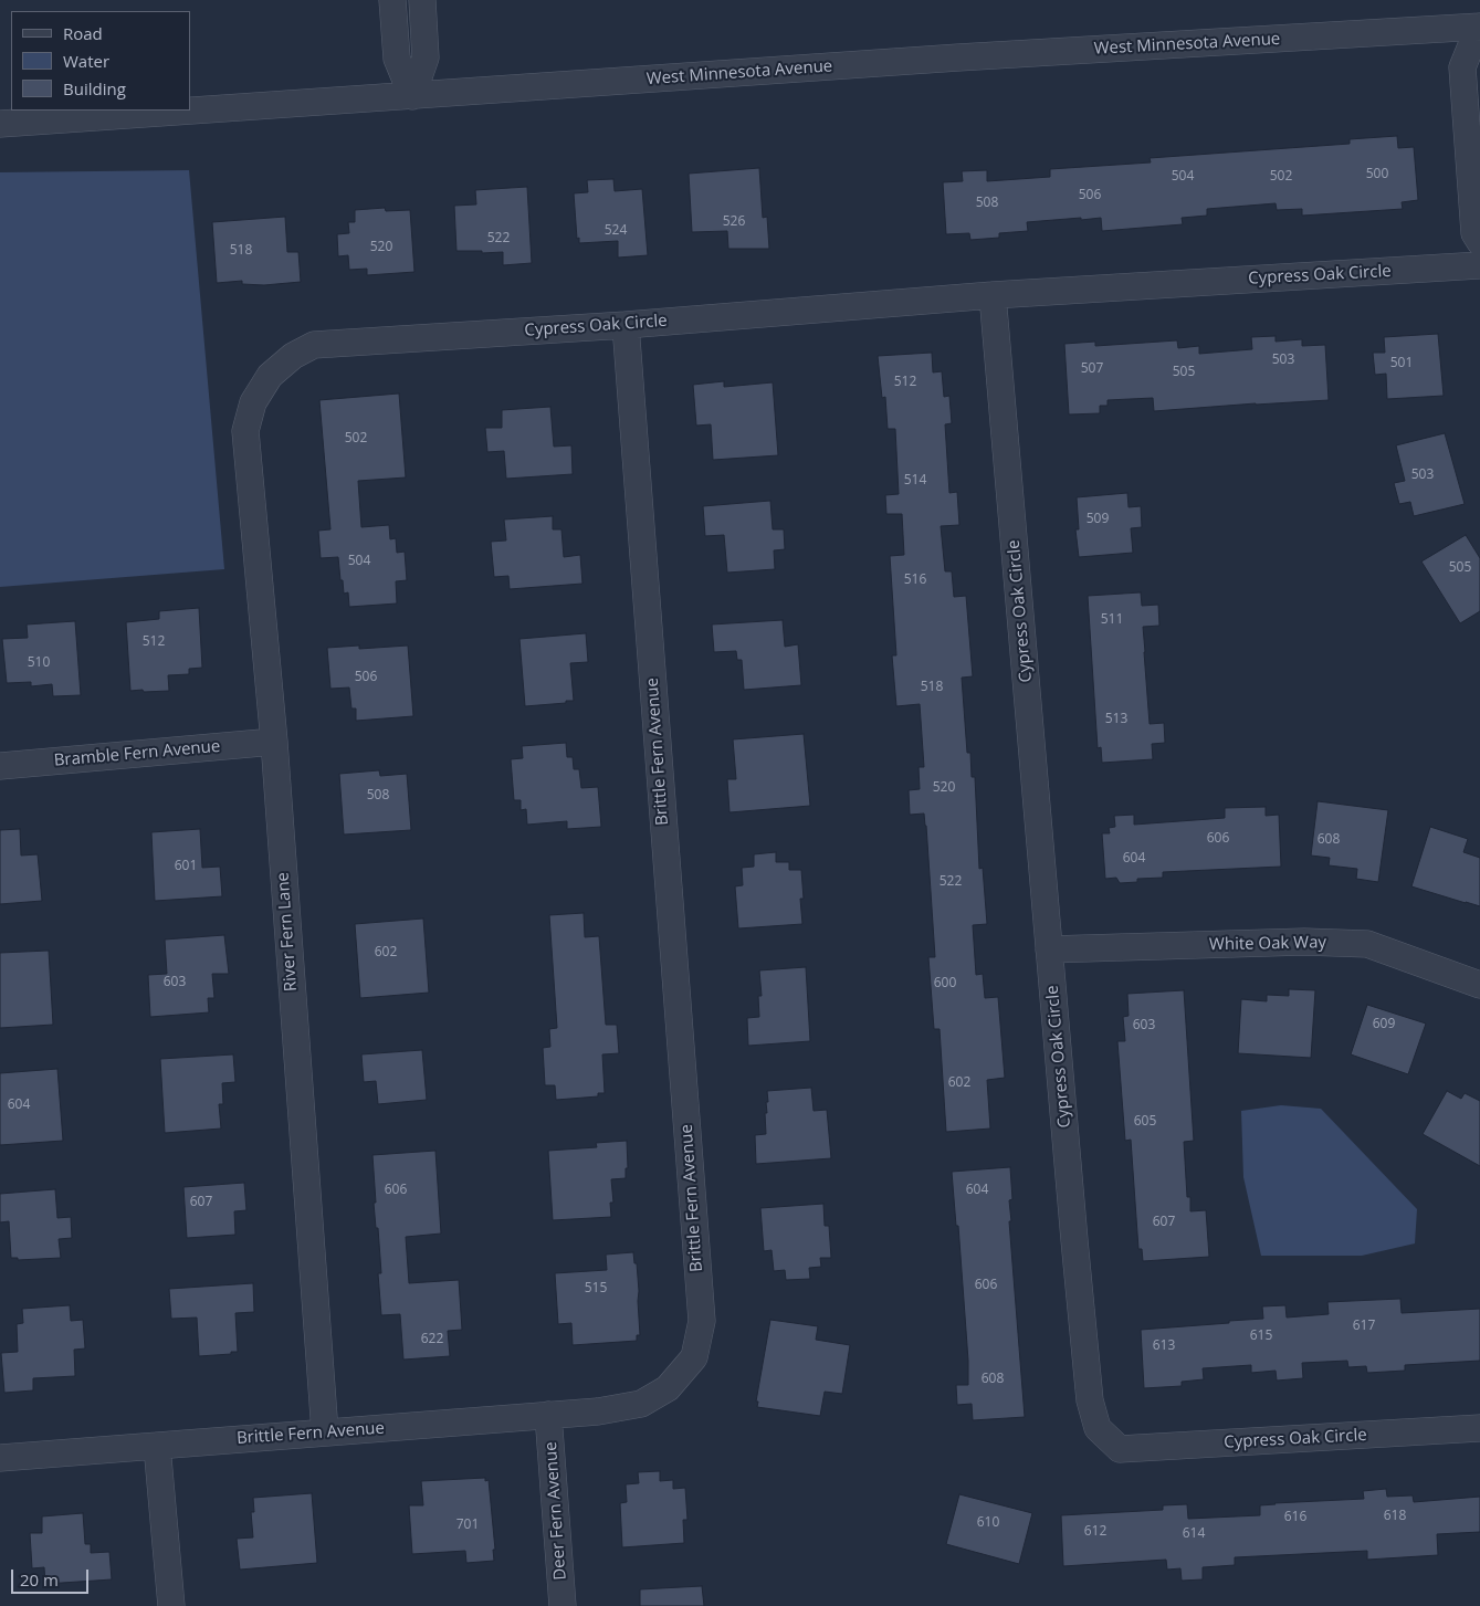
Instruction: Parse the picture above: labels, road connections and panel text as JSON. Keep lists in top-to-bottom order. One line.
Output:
{"streets":{"street":["West Minnesota Avenue","Cypress Oak Circle","Brittle Fern Avenue","Bramble Fern Avenue","River Fern Lane","White Oak Way","Deer Fern Avenue"]},"crossings":[["Cypress Oak Circle","Brittle Fern Avenue"],["Cypress Oak Circle","River Fern Lane"],["Cypress Oak Circle","White Oak Way"],["Brittle Fern Avenue","River Fern Lane"],["Brittle Fern Avenue","Deer Fern Avenue"],["Bramble Fern Avenue","River Fern Lane"]],"house_numbers":["500","504","502","506","508","526","524","522","520","518","503","501","507","505","512","502","503","514","509","504","505","516","511","512","510","506","518","513","520","508","606","608","604","601","522","602","603","600","609","603","602","604","605","606","604","607","607","606","515","617","615","622","613","608","618","616","610","701","612","614"],"legend":["Road","Water","Building"],"scale_bar":"20 m"}
